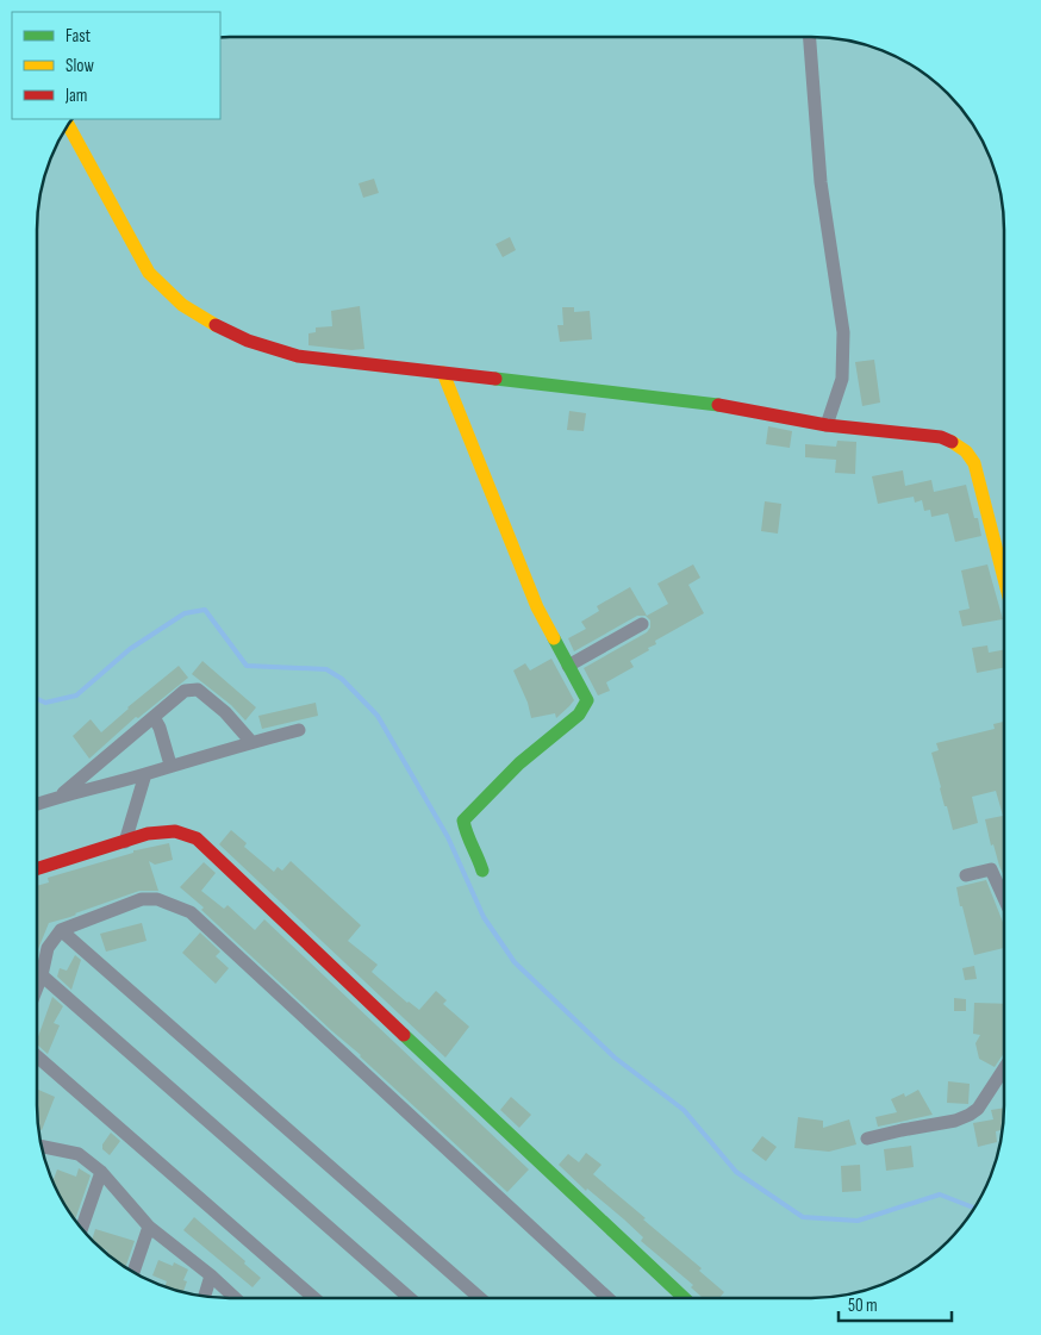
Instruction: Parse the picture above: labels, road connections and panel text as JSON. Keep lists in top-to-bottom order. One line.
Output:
{"legend":["Fast","Slow","Jam"],"scale_bar":"50 m"}
